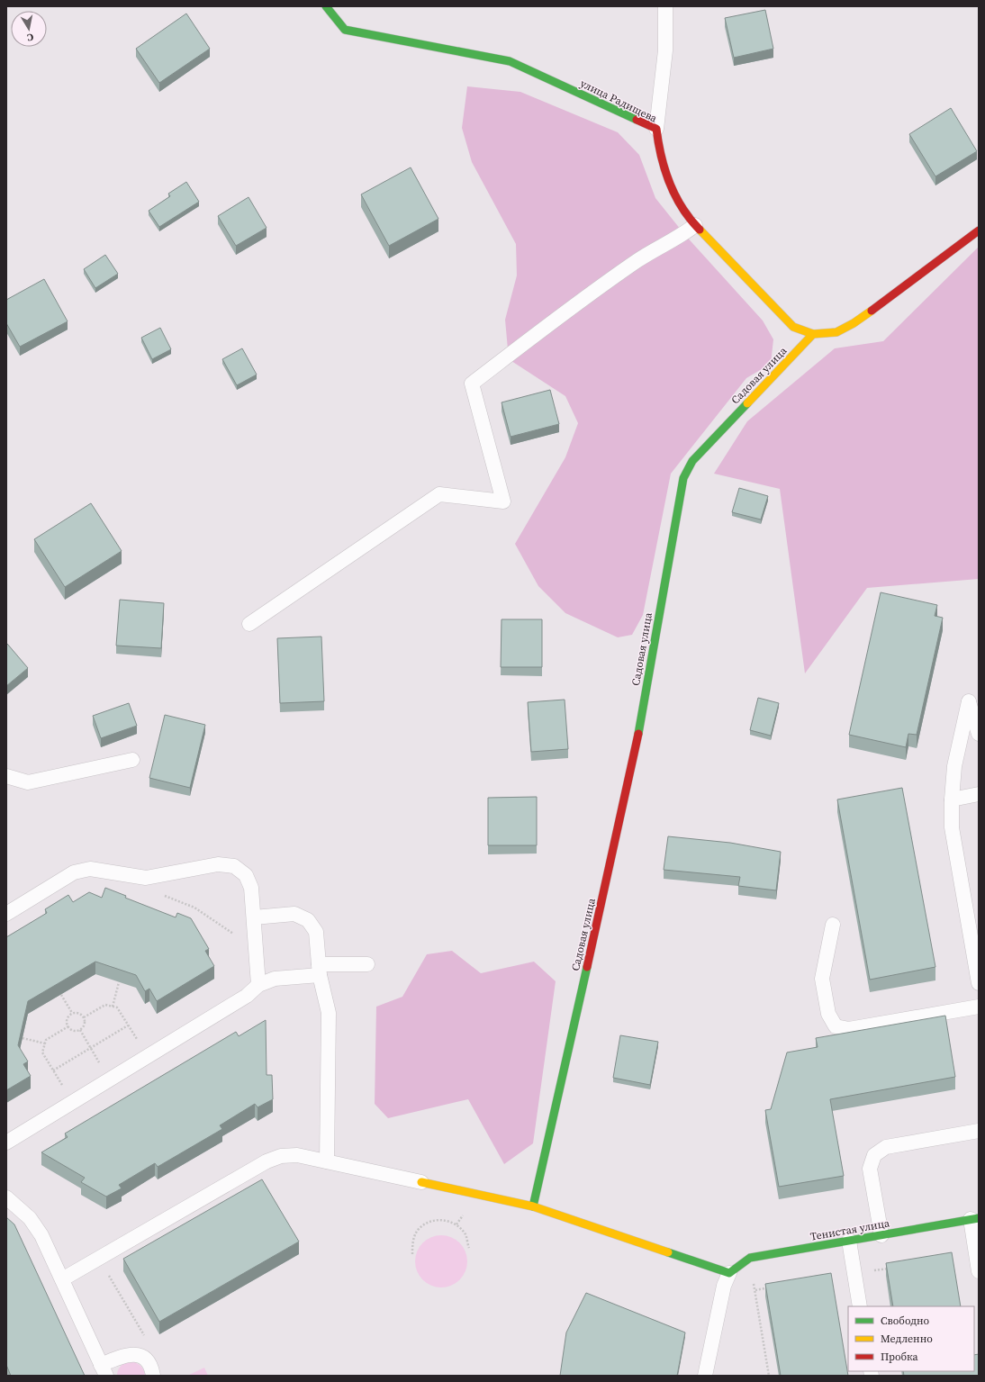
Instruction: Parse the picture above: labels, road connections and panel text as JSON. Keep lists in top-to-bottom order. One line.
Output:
{"streets":{"street":["улица Радищева","Садовая улица","Тенистая улица"]},"crossings":[["улица Радищева","Садовая улица"]],"legend":["Свободно","Медленно","Пробка"],"north":"bottom"}
